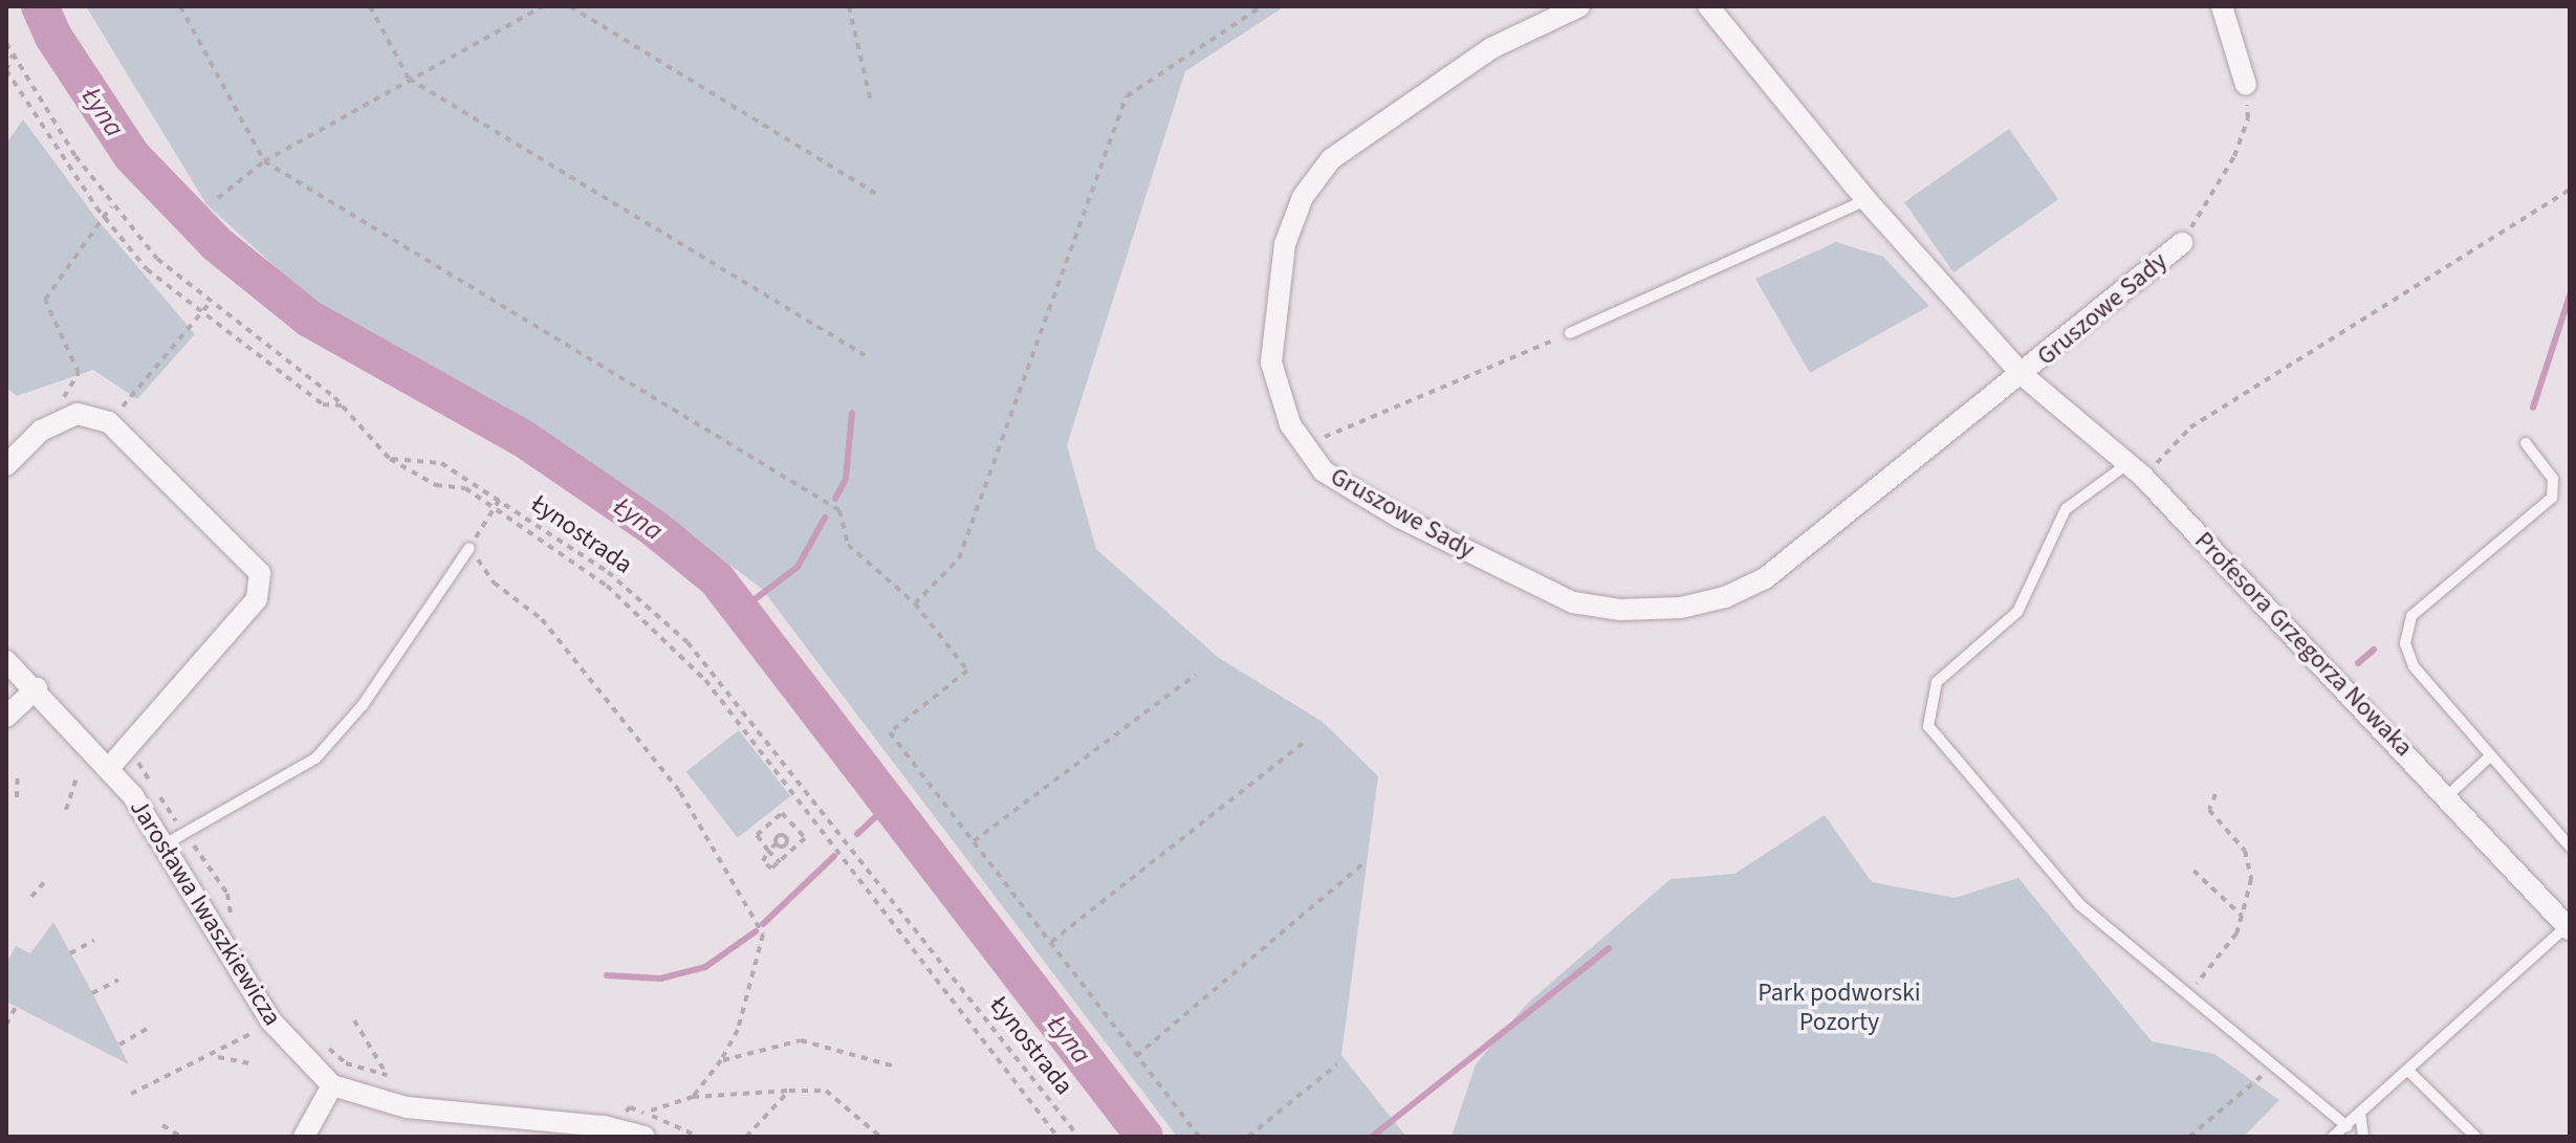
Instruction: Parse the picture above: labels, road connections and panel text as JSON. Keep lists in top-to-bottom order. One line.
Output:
{"streets":{"street":["Gruszowe Sady","Profesora Grzegorza Nowaka","Jarosława Iwaszkiewicza"],"path":["Łynostrada"]},"crossings":[["Gruszowe Sady","Profesora Grzegorza Nowaka"]],"water":["Łyna"],"parks":["Park podworski Pozorty"]}
